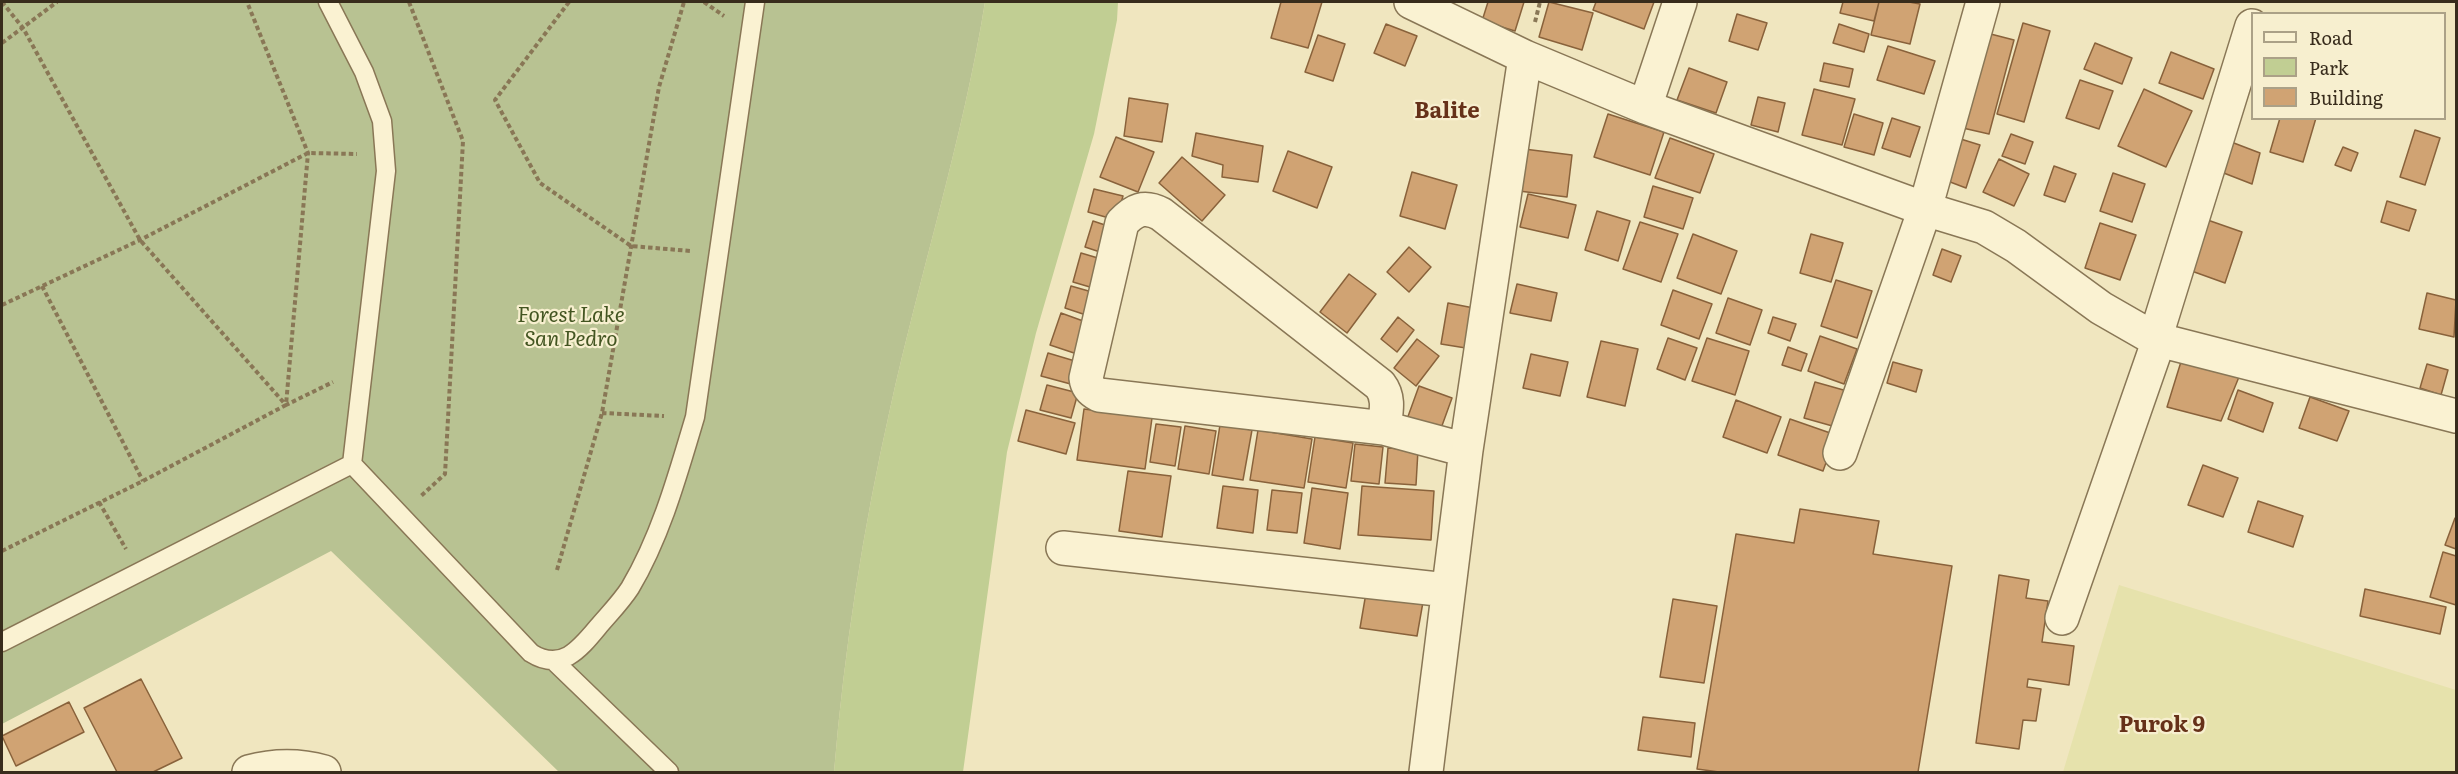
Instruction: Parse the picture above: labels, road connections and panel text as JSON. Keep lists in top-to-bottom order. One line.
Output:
{"districts":["Balite","Purok 9"],"parks":["Forest Lake San Pedro"],"legend":["Road","Park","Building"]}
